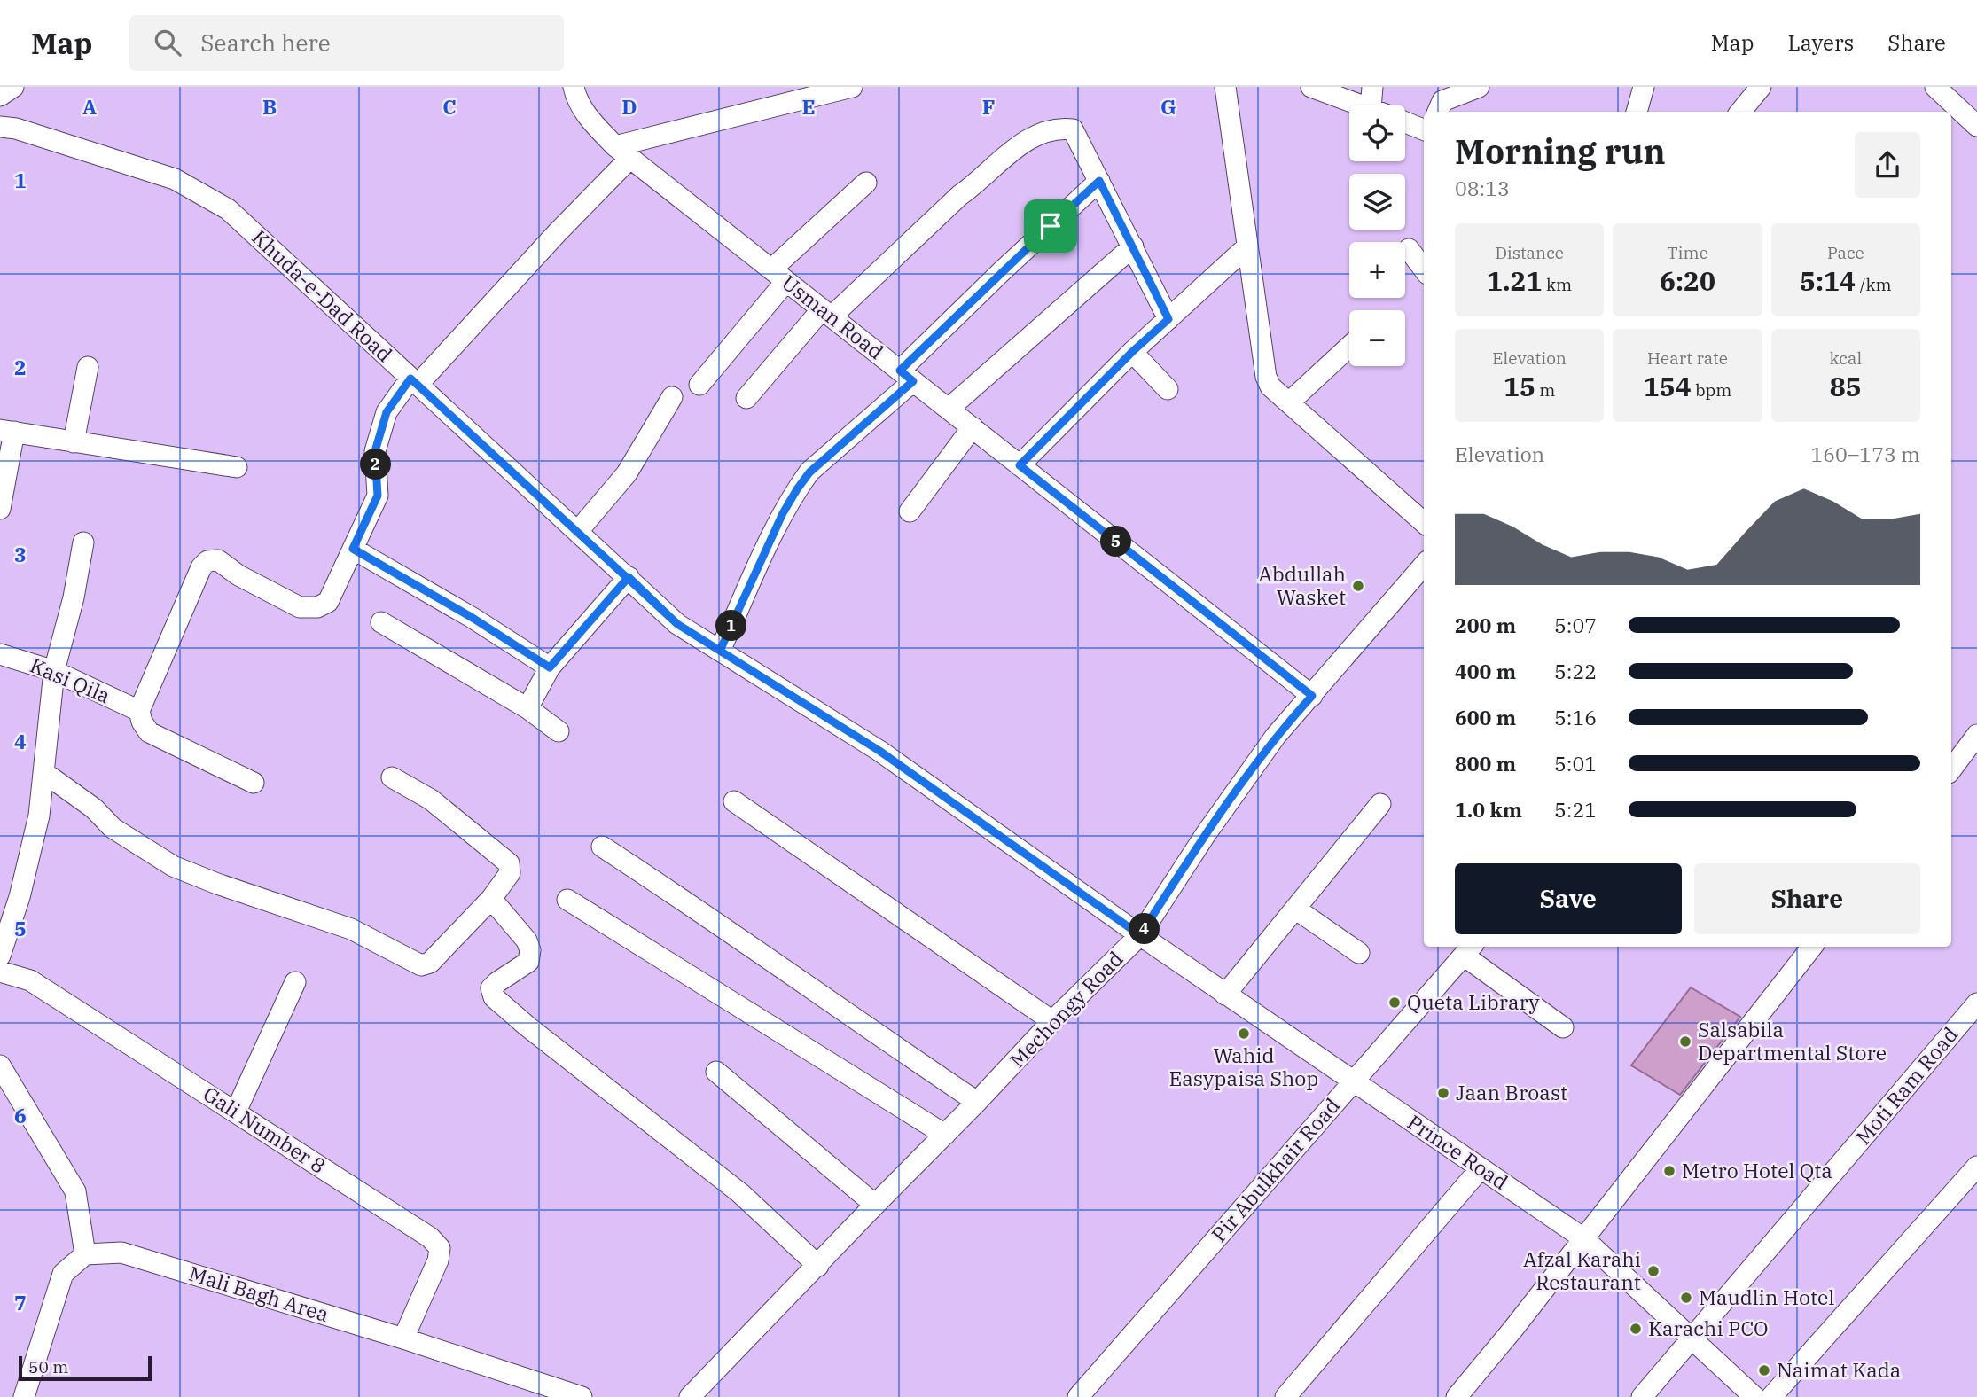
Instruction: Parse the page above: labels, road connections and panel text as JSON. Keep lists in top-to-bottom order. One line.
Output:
{"streets":{"street":["Khuda-e-Dad Road","Usman Road","Kasi Qila","Mechongy Road","Moti Ram Road","Gali Number 8","Prince Road","Pir Abulkhair Road","Mali Bagh Area"]},"crossings":[["Khuda-e-Dad Road","Mechongy Road"],["Khuda-e-Dad Road","Prince Road"],["Usman Road","Mechongy Road"],["Mechongy Road","Prince Road"],["Moti Ram Road","Prince Road"],["Gali Number 8","Mali Bagh Area"],["Prince Road","Pir Abulkhair Road"]],"places":["Abdullah Wasket","Queta Library","Wahid Easypaisa Shop","Salsabila Departmental Store","Jaan Broast","Metro Hotel Qta","Afzal Karahi Restaurant","Maudlin Hotel","Karachi PCO","Naimat Kada"],"scale_bar":"50 m","page":{"header":"Map","search":"Search here","nav":["Map","Layers","Share"],"map_buttons":["+","−"],"heading":["Morning run","08:13"],"stats":[["Distance","1.21 km"],["Time","6:20"],["Pace","5:14 /km"],["Elevation","15 m"],["Heart rate","154 bpm"],["kcal","85"]],"chart":["Elevation","160–173 m"],"pins":["2","5","1","4"],"list":[{"name":"200 m","note":"5:07"},{"name":"400 m","note":"5:22"},{"name":"600 m","note":"5:16"},{"name":"800 m","note":"5:01"},{"name":"1.0 km","note":"5:21"}],"buttons":["Save","Share"],"scale":"50 m"},"grid":{"columns":["A","B","C","D","E","F","G"],"rows":["1","2","3","4","5","6","7"]}}
